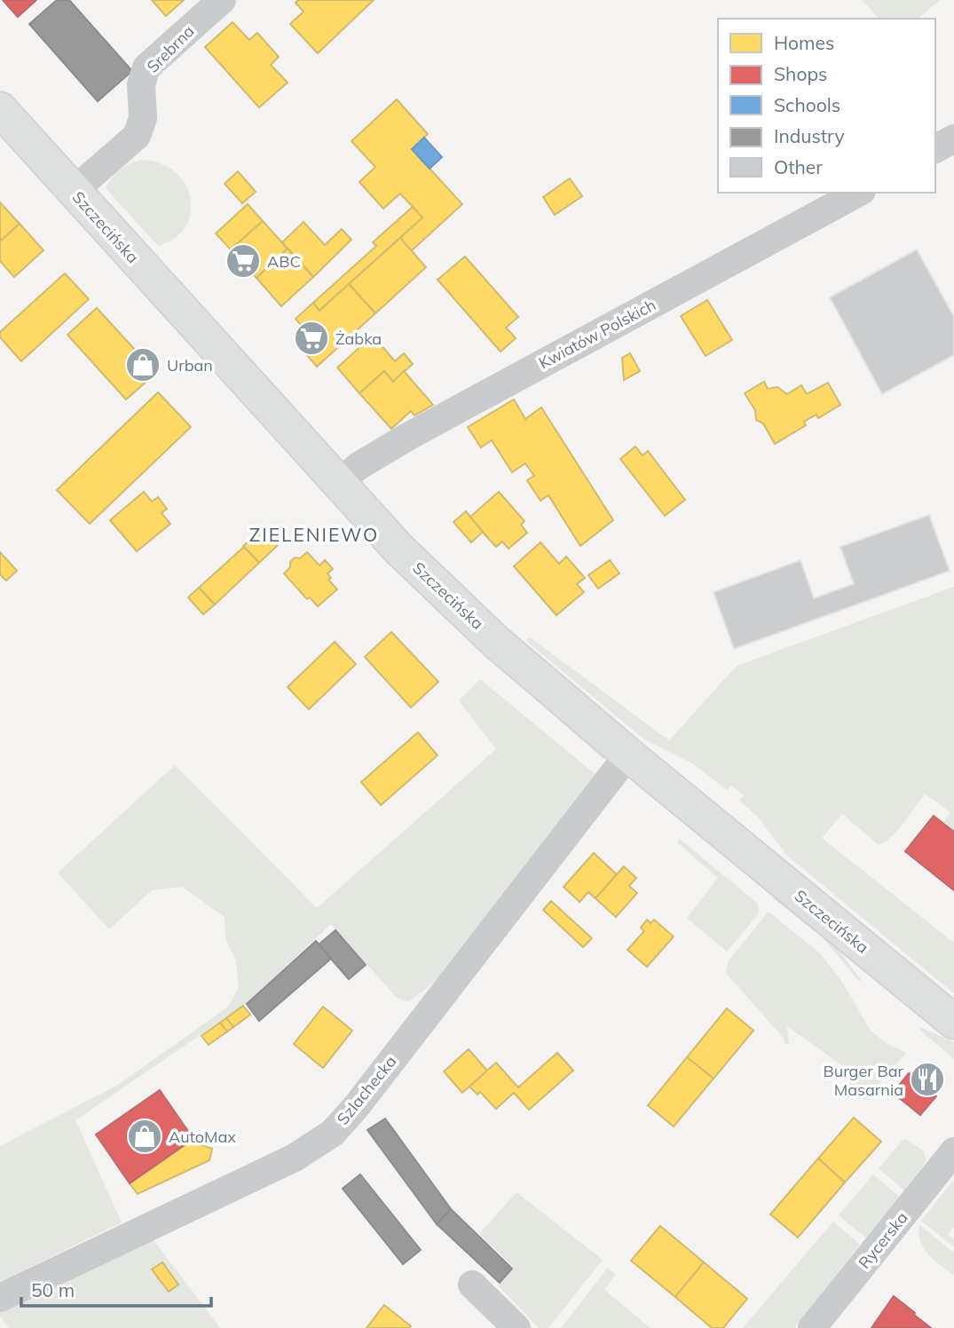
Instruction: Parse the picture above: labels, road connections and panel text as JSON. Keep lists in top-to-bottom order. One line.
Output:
{"streets":{"street":["Srebrna","Szczecińska","Kwiatów Polskich","Szlachecka","Rycerska"]},"crossings":[["Srebrna","Szczecińska"],["Szczecińska","Kwiatów Polskich"],["Szczecińska","Szlachecka"]],"districts":["ZIELENIEWO"],"places":{"supermarket":["ABC","Żabka"],"shop":["Urban","AutoMax"],"restaurant":["Burger Bar Masarnia"]},"legend":["Homes","Shops","Schools","Industry","Other"],"scale_bar":"50 m"}
